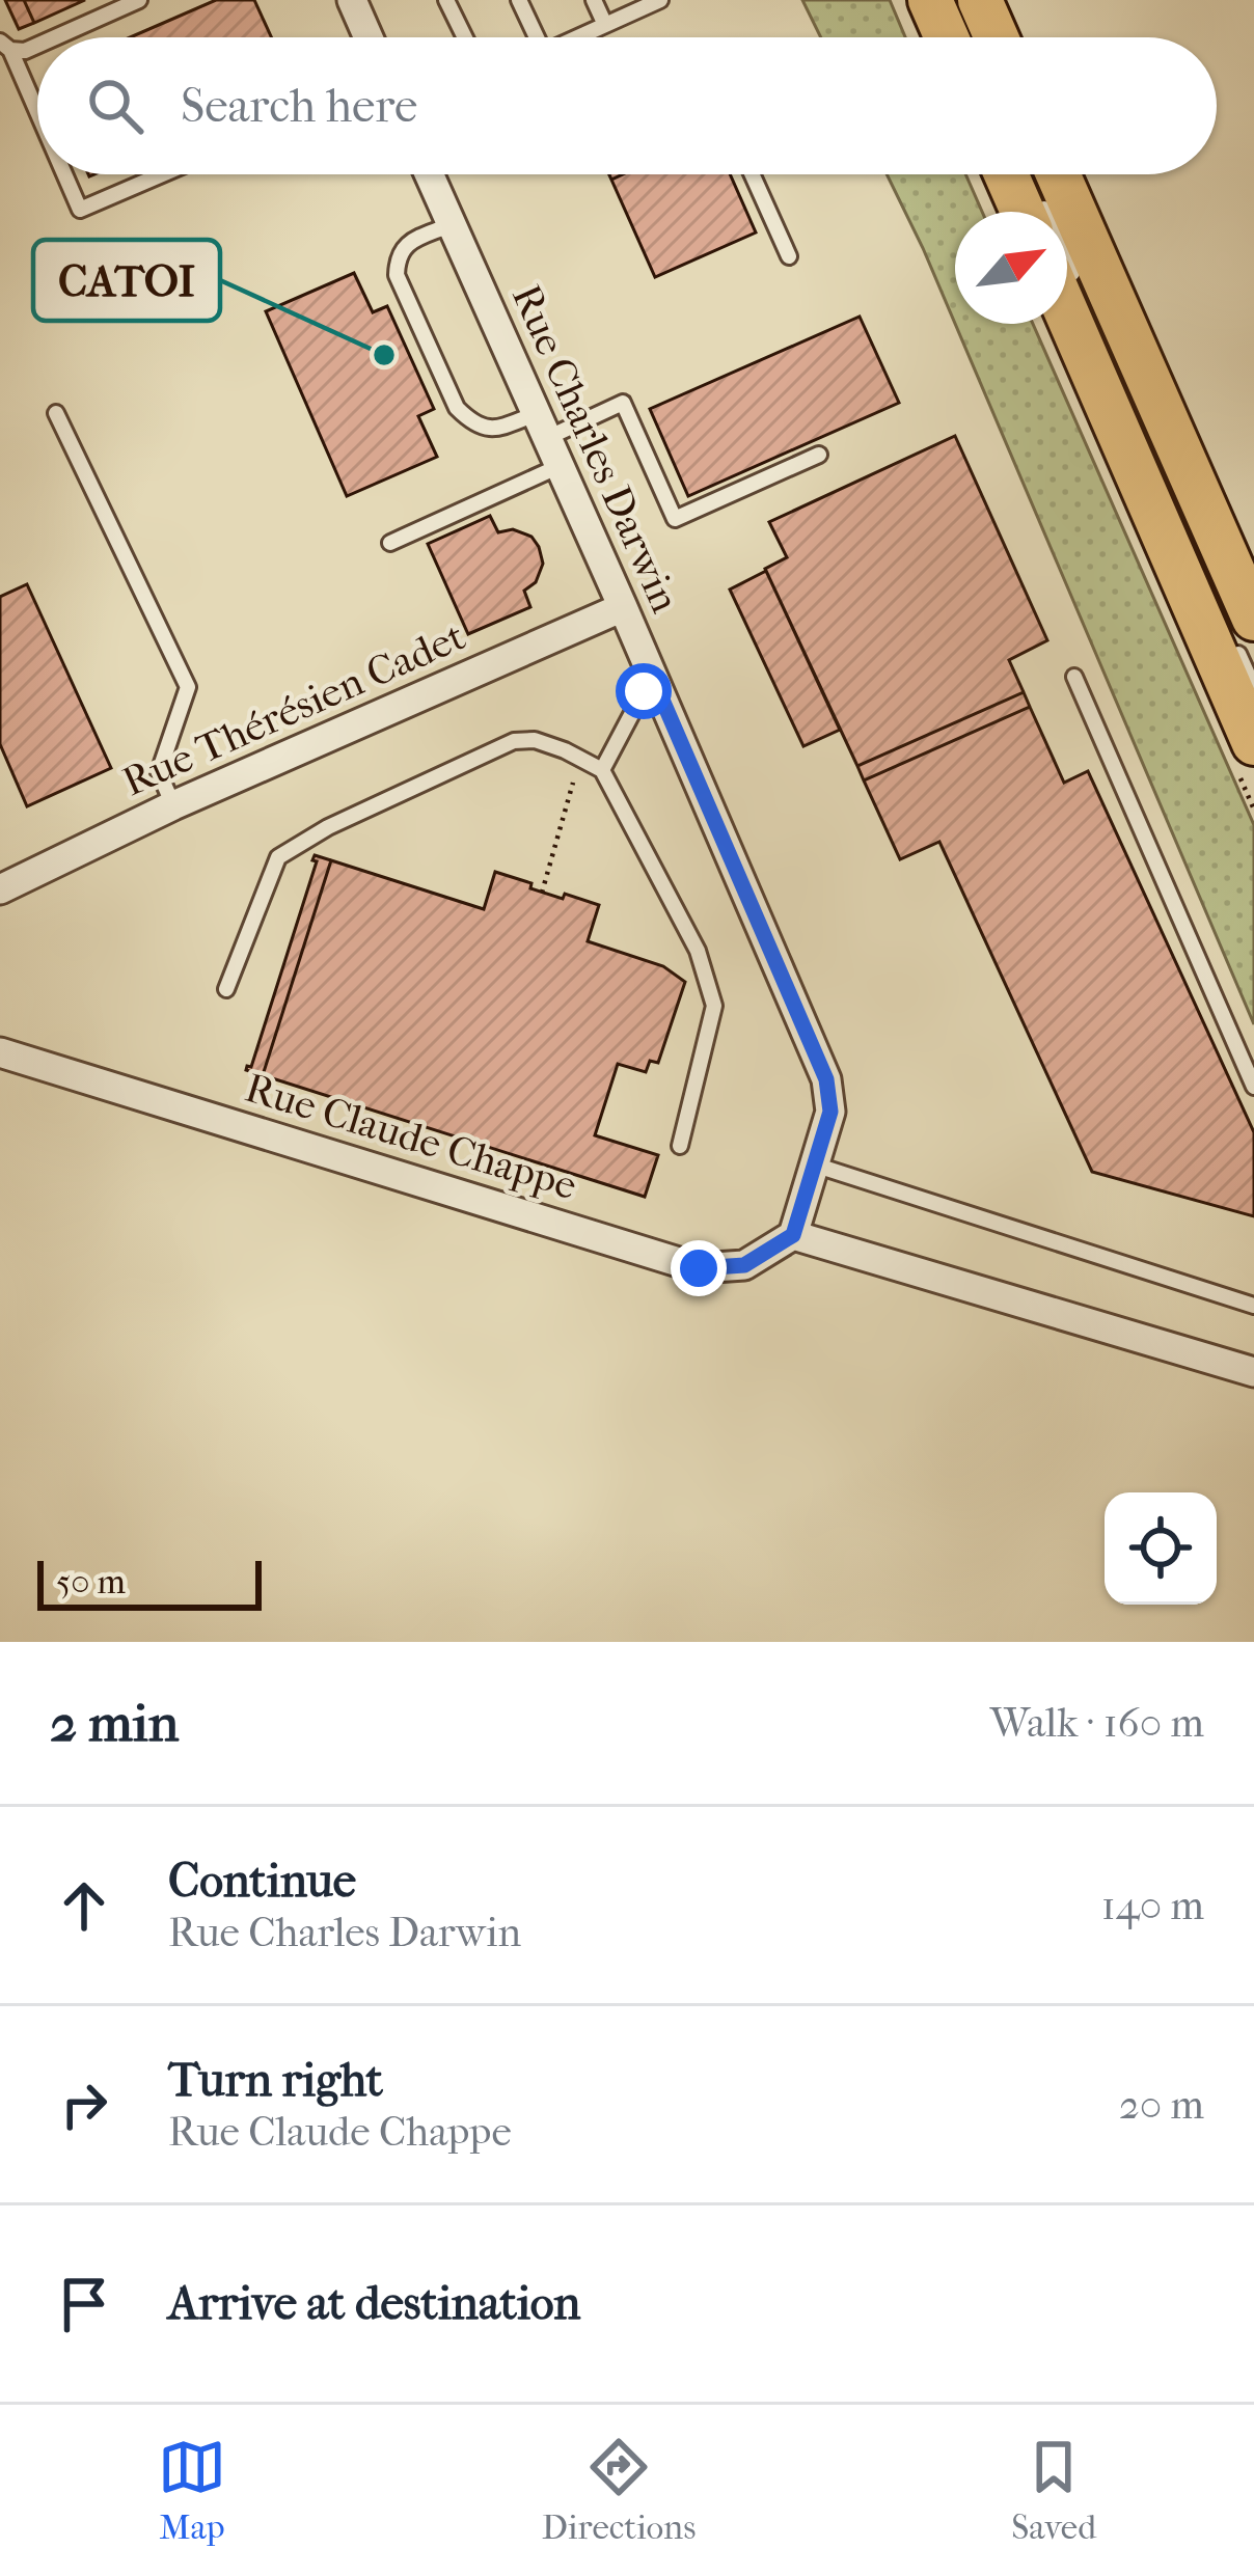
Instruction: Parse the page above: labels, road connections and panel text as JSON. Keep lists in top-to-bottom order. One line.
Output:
{"streets":{"street":["Rue Charles Darwin","Rue Thérésien Cadet","Rue Claude Chappe"]},"crossings":[["Rue Charles Darwin","Rue Thérésien Cadet"],["Rue Charles Darwin","Rue Claude Chappe"]],"places":["CATOI"],"scale_bar":"50 m","north":"top right","page":{"search":"Search here","scale":"50 m","heading":["2 min","Walk · 160 m"],"list":[["Continue","Rue Charles Darwin","140 m"],["Turn right","Rue Claude Chappe","20 m"],"Arrive at destination"],"nav":["Map","Directions","Saved"]}}
